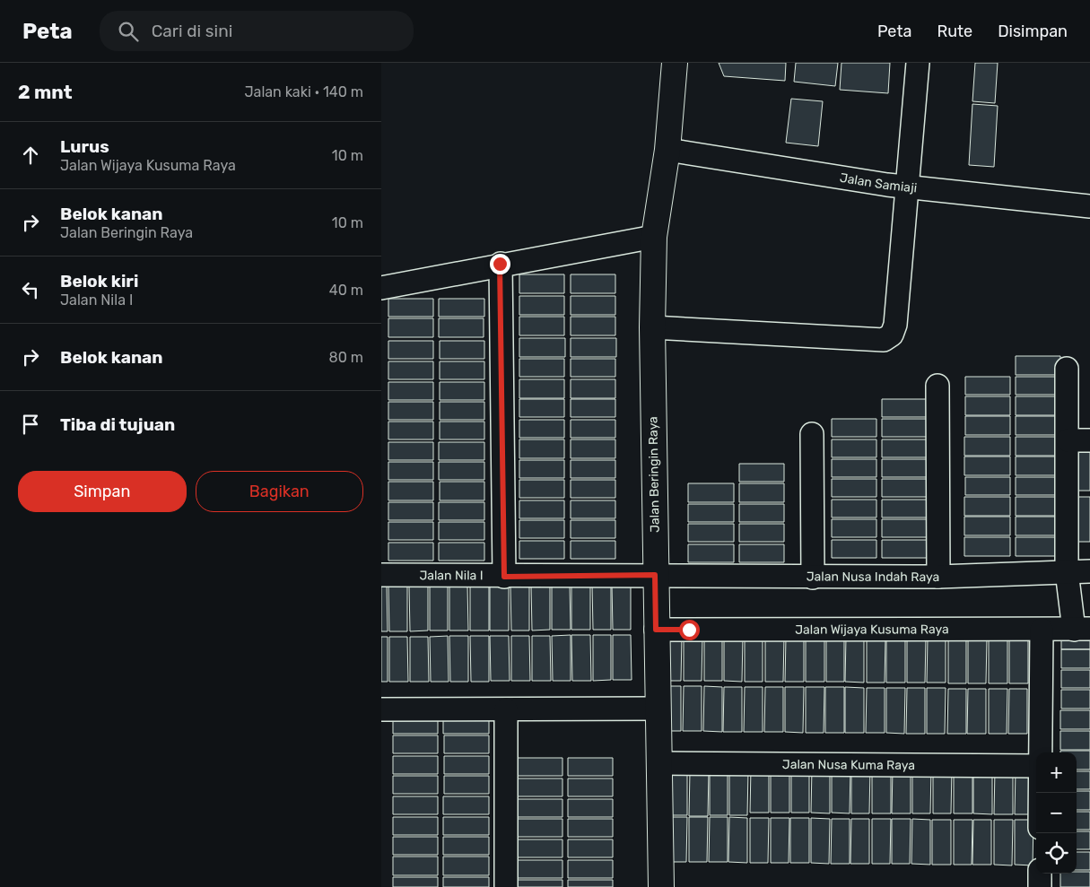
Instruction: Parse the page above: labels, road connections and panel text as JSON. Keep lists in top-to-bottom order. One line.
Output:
{"streets":{"street":["Jalan Samiaji","Jalan Beringin Raya","Jalan Nila I","Jalan Nusa Indah Raya","Jalan Wijaya Kusuma Raya","Jalan Nusa Kuma Raya"]},"crossings":[["Jalan Samiaji","Jalan Beringin Raya"],["Jalan Beringin Raya","Jalan Nila I"],["Jalan Beringin Raya","Jalan Nusa Indah Raya"],["Jalan Beringin Raya","Jalan Wijaya Kusuma Raya"],["Jalan Beringin Raya","Jalan Nusa Kuma Raya"],["Jalan Nila I","Jalan Nusa Indah Raya"]],"page":{"header":"Peta","search":"Cari di sini","nav":["Peta","Rute","Disimpan"],"heading":["2 mnt","Jalan kaki · 140 m"],"list":[["Lurus","Jalan Wijaya Kusuma Raya","10 m"],["Belok kanan","Jalan Beringin Raya","10 m"],["Belok kiri","Jalan Nila I","40 m"],["Belok kanan","80 m"],"Tiba di tujuan"],"buttons":["Simpan","Bagikan"],"map_buttons":["+","−"]}}
